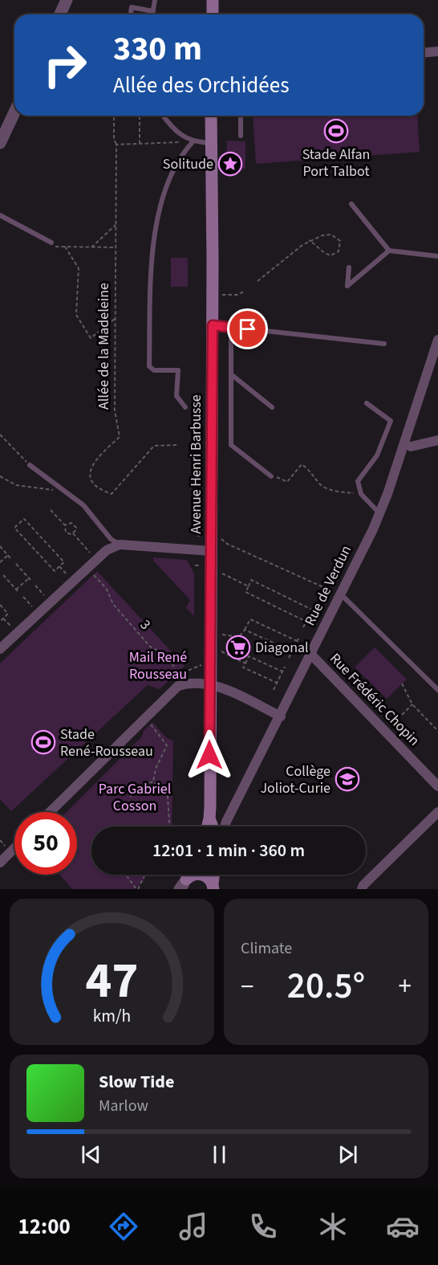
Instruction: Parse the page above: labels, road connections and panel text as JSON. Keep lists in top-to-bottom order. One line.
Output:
{"streets":{"main road":["Avenue Henri Barbusse"],"street":["Rue de Verdun","Rue Frédéric Chopin"],"path":["Allée de la Madeleine","3"]},"crossings":[["Rue de Verdun","Rue Frédéric Chopin"]],"parks":["Mail René Rousseau","Parc Gabriel Cosson"],"places":{"sports":["Stade Alfan Port Talbot","Stade René-Rousseau"],"place":["Solitude"],"supermarket":["Diagonal"],"school or university":["Collège Joliot-Curie"]},"page":{"turn":["330 m","Allée des Orchidées"],"limit":"50","trip":"12:01 · 1 min · 360 m","tile":"Climate","heat":["−","20.5°","+"],"song":["Slow Tide","Marlow"],"tabs":"12:00","gauge":["47","km/h"]}}
